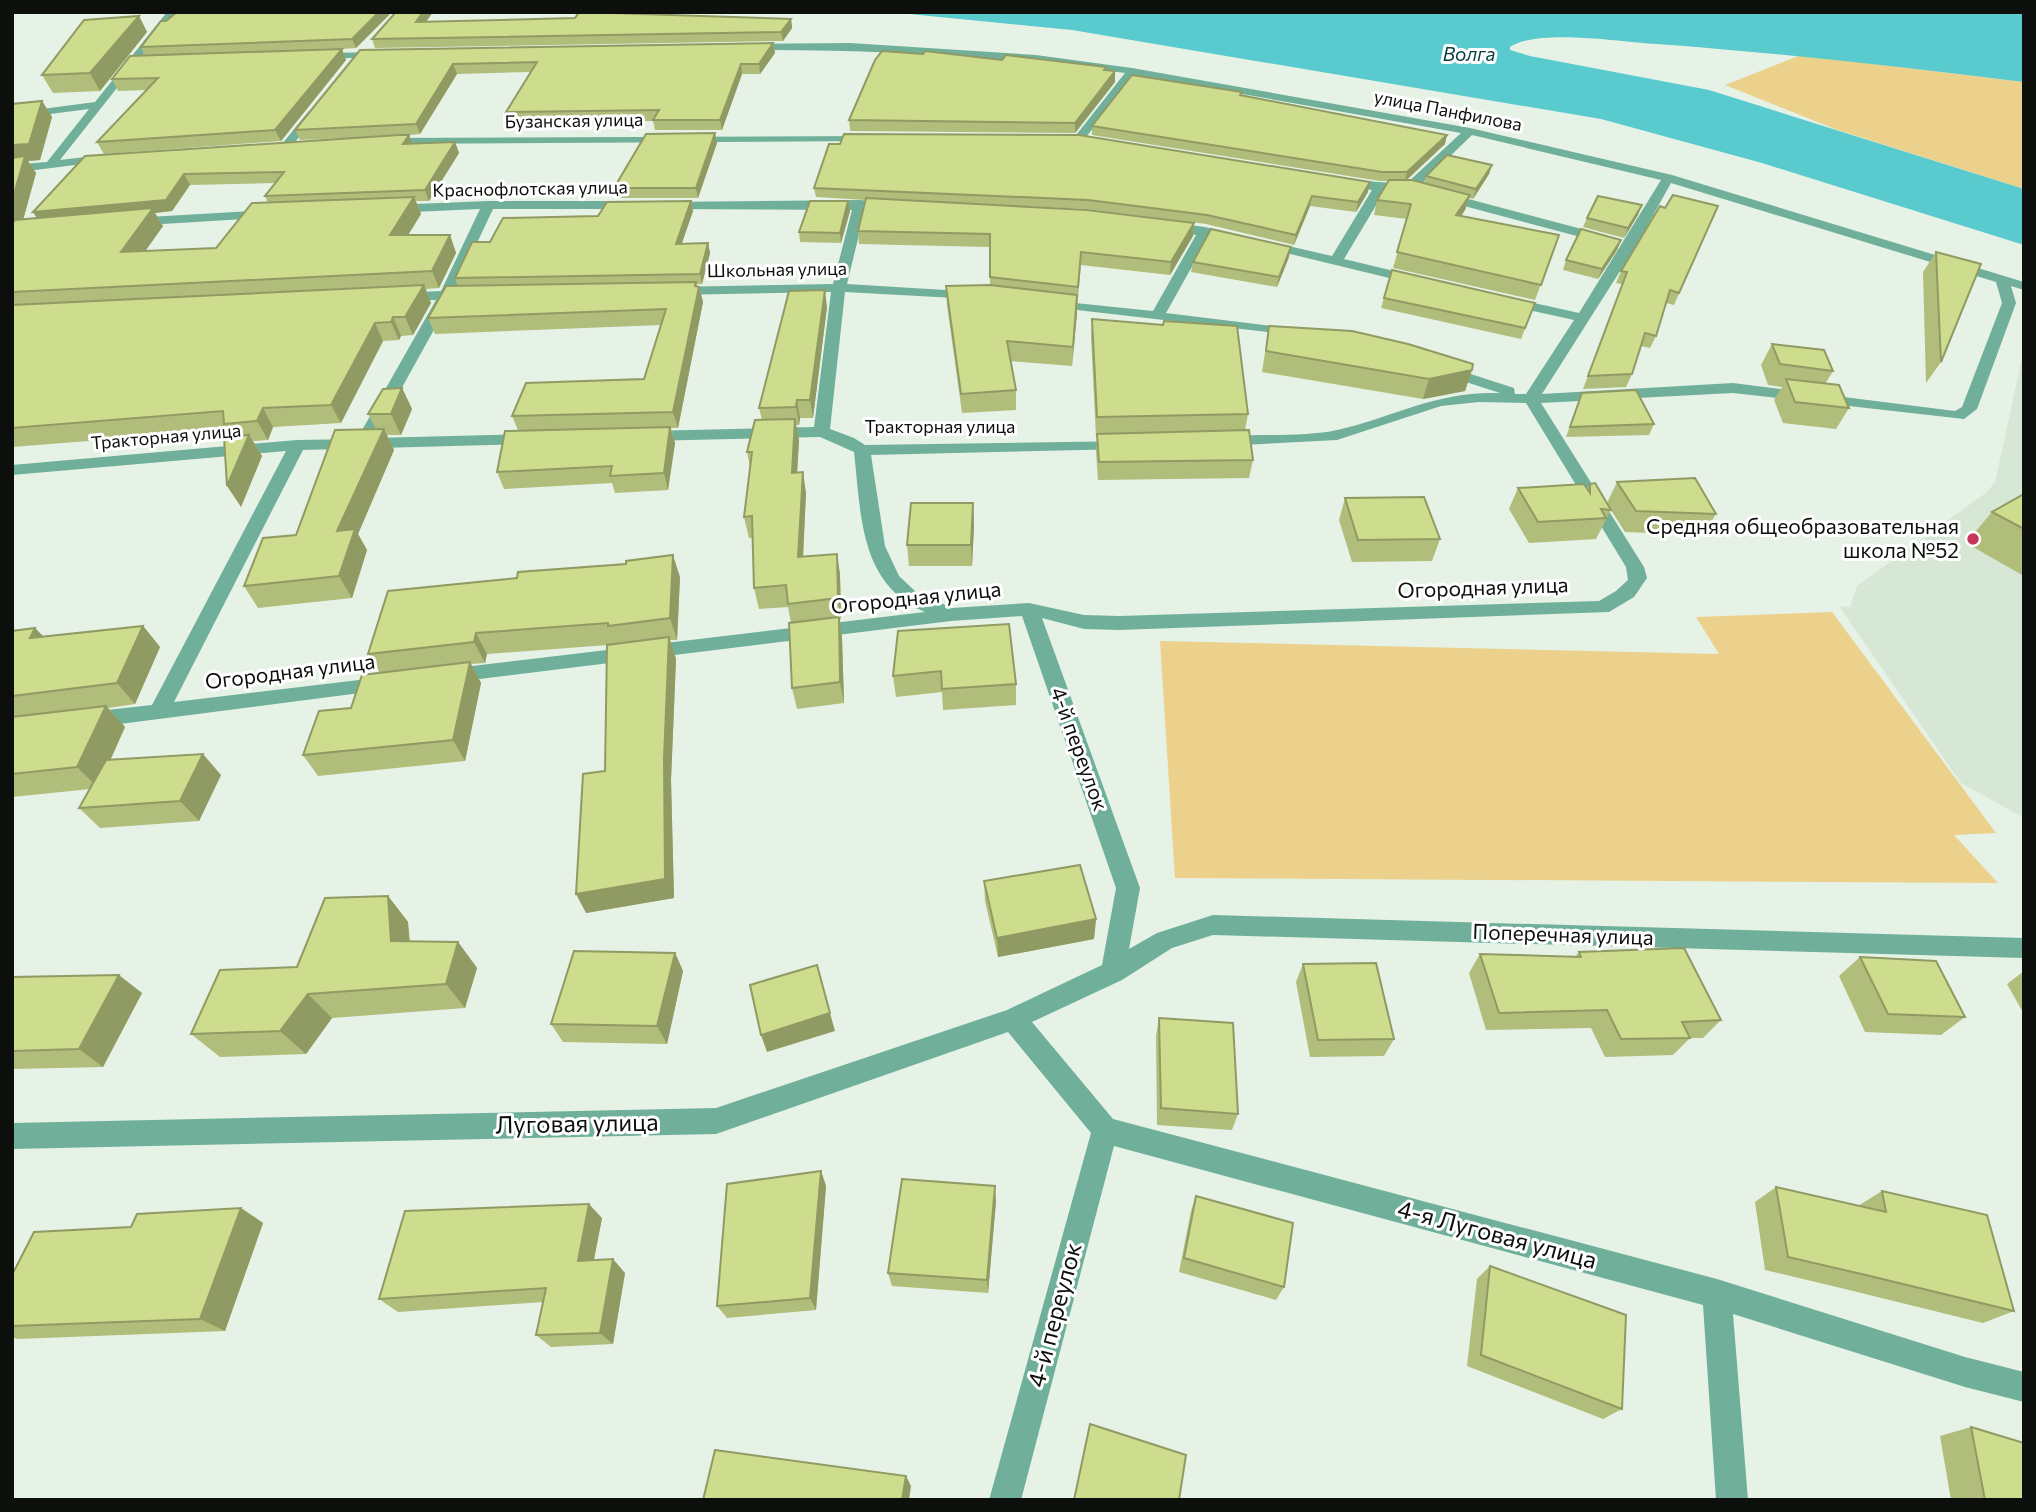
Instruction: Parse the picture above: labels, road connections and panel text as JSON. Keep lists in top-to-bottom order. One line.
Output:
{"streets":{"street":["улица Панфилова","Бузанская улица","Краснофлотская улица","Школьная улица","Тракторная улица","Огородная улица","4-й переулок","Поперечная улица","Луговая улица","4-я Луговая улица"]},"crossings":[["Огородная улица","4-й переулок"],["4-й переулок","Поперечная улица"],["4-й переулок","Луговая улица"],["4-й переулок","4-я Луговая улица"],["Поперечная улица","Луговая улица"]],"water":["Волга"],"places":["Средняя общеобразовательная школа №52"]}
